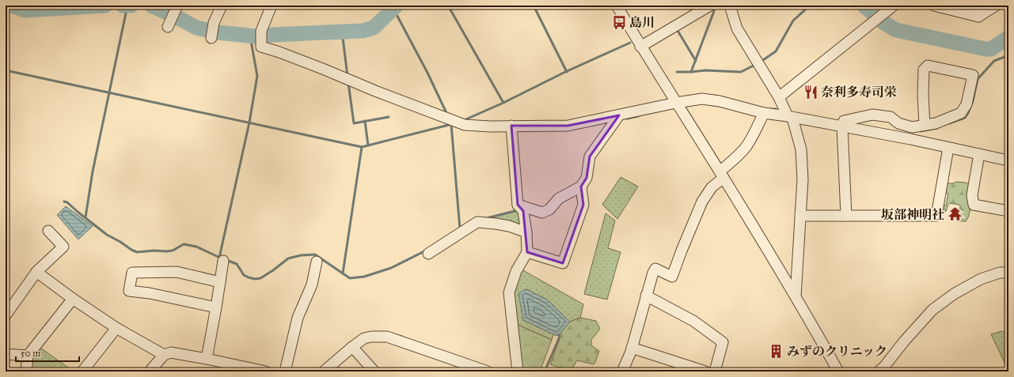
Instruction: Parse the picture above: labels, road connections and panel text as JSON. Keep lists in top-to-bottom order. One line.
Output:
{"places":{"bus stop":["島川"],"restaurant":["奈利多寿司栄"],"temple":["坂部神明社"],"building":["みずのクリニック"]},"scale_bar":"50 m"}
